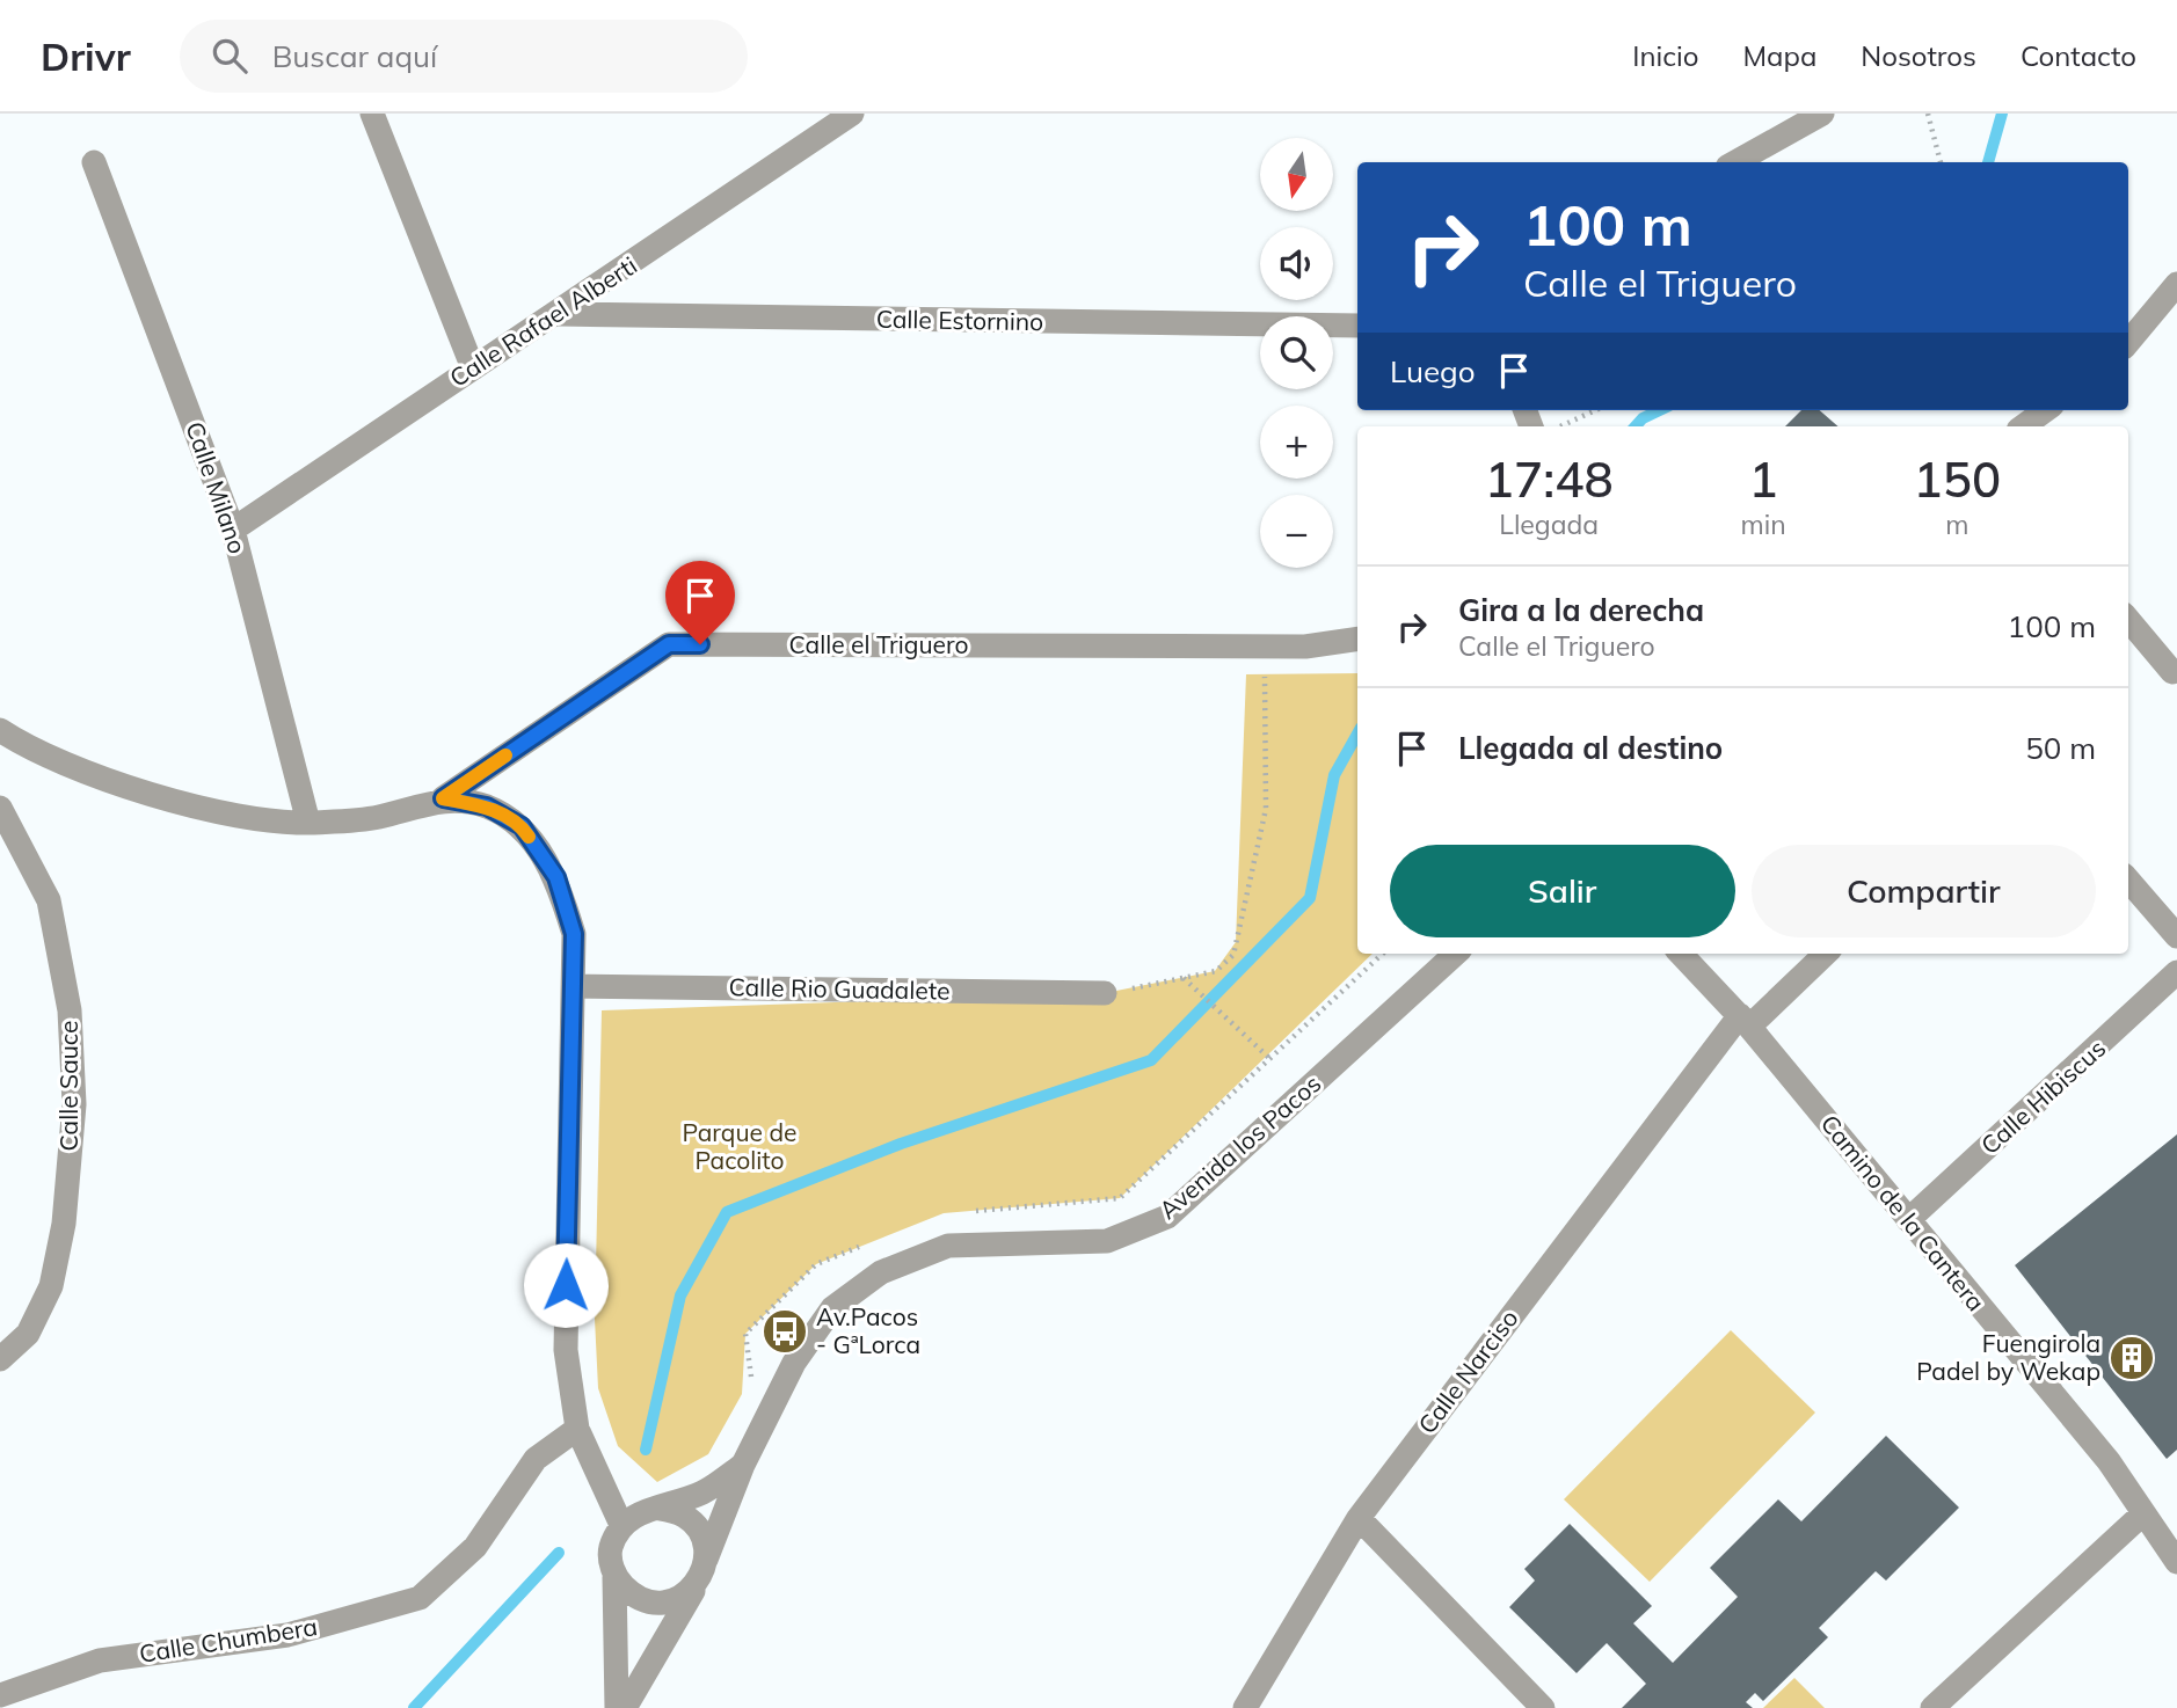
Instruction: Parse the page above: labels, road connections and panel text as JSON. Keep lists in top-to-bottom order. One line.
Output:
{"streets":{"street":["Calle Estornino","Calle Rafael Alberti","Calle Milano","Calle el Triguero","Calle Rio Guadalete","Calle Sauce","Calle Hibiscus","Avenida los Pacos","Camino de la Cantera","Calle Narciso","Calle Chumbera"]},"crossings":[["Calle Estornino","Calle Rafael Alberti"],["Calle Rafael Alberti","Calle Milano"],["Calle Hibiscus","Camino de la Cantera"],["Camino de la Cantera","Calle Narciso"]],"parks":["Parque de Pacolito"],"places":{"bus stop":["Av.Pacos - GªLorca"],"building":["Fuengirola Padel by Wekap"]},"north":"bottom","page":{"header":"Drivr","search":"Buscar aquí","nav":["Inicio","Mapa","Nosotros","Contacto"],"map_buttons":["+","−"],"turn":["100 m","Calle el Triguero"],"then":"Luego","eta":["17:48","Llegada","1","min","150","m"],"list":[{"name":"Gira a la derecha","note":"Calle el Triguero","value":"100 m"},{"name":"Llegada al destino","value":"50 m"}],"buttons":["Salir","Compartir"]}}
